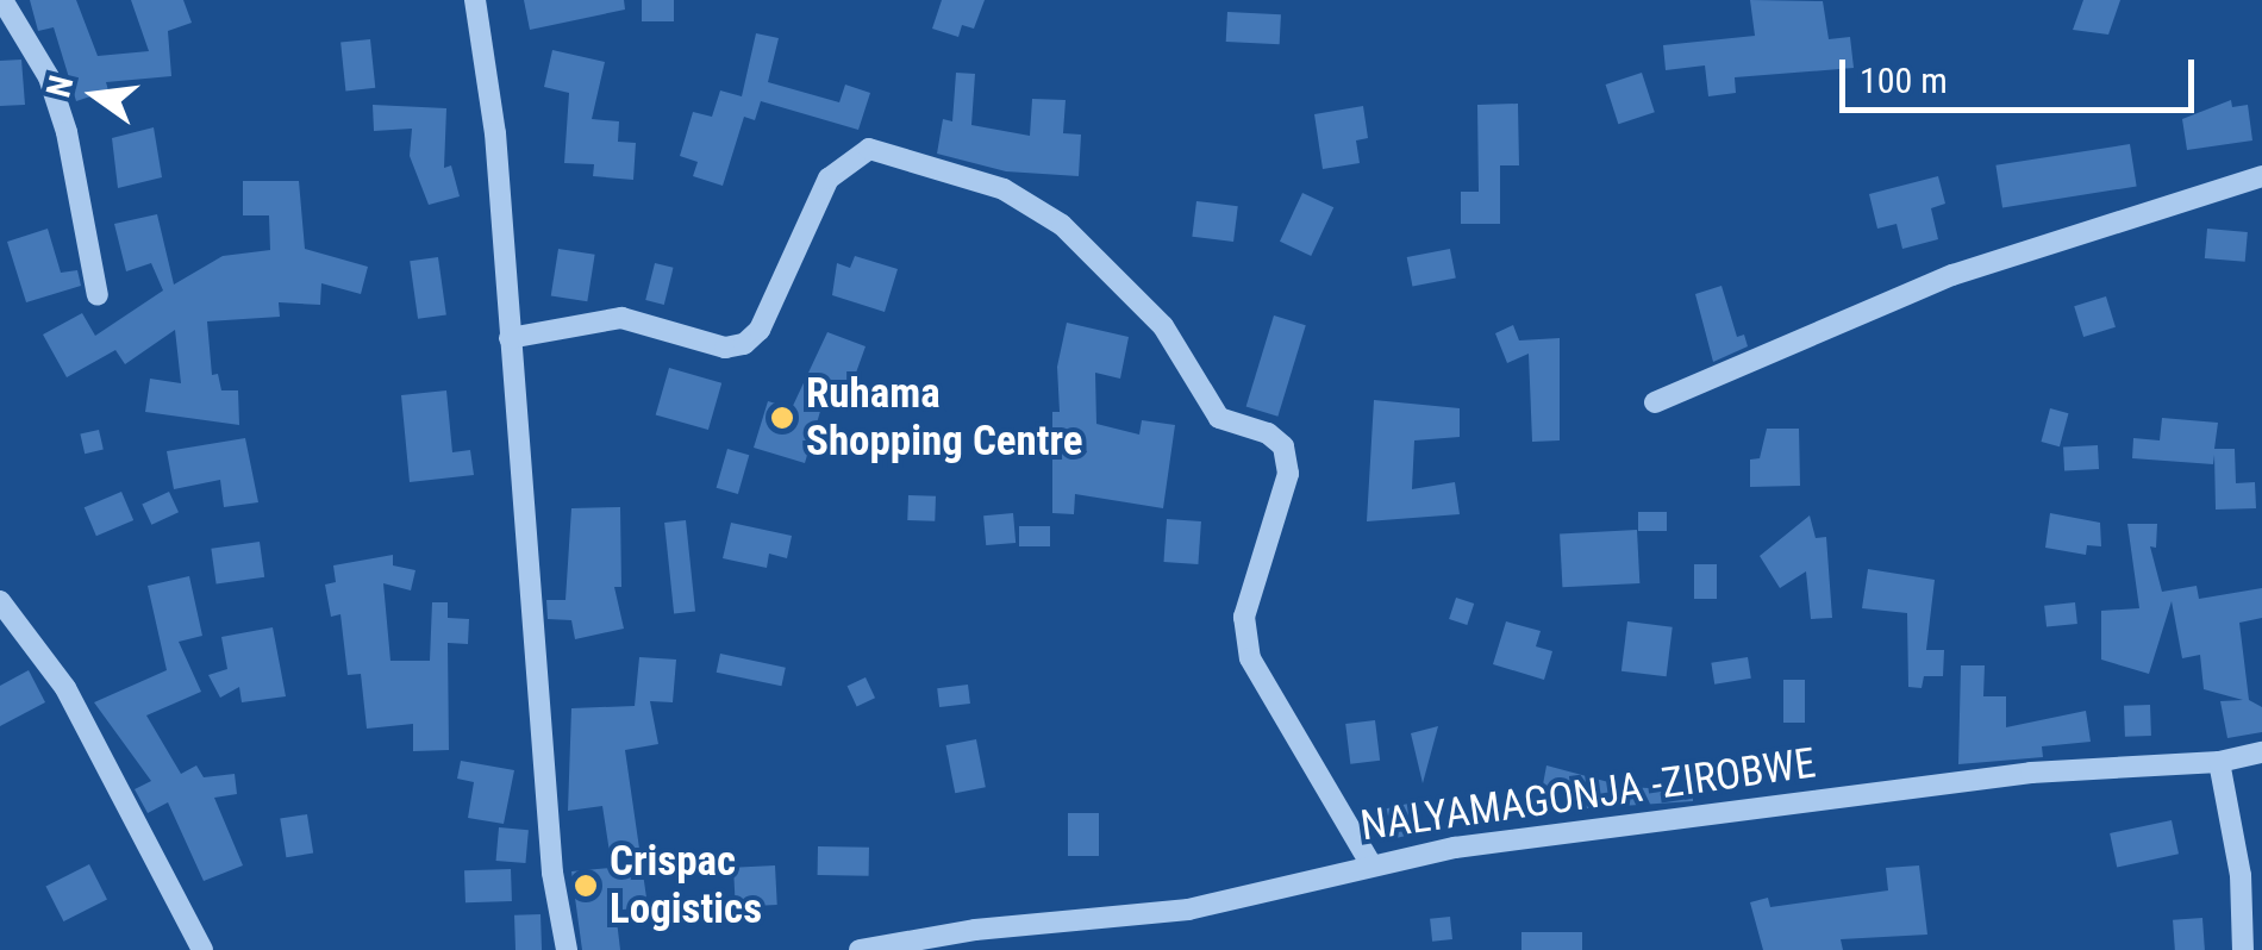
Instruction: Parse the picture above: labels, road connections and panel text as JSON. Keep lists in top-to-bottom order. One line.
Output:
{"streets":{"street":["NALYAMAGONJA -ZIROBWE"]},"places":["Ruhama Shopping Centre","Crispac Logistics"],"scale_bar":"100 m","north":"left"}
